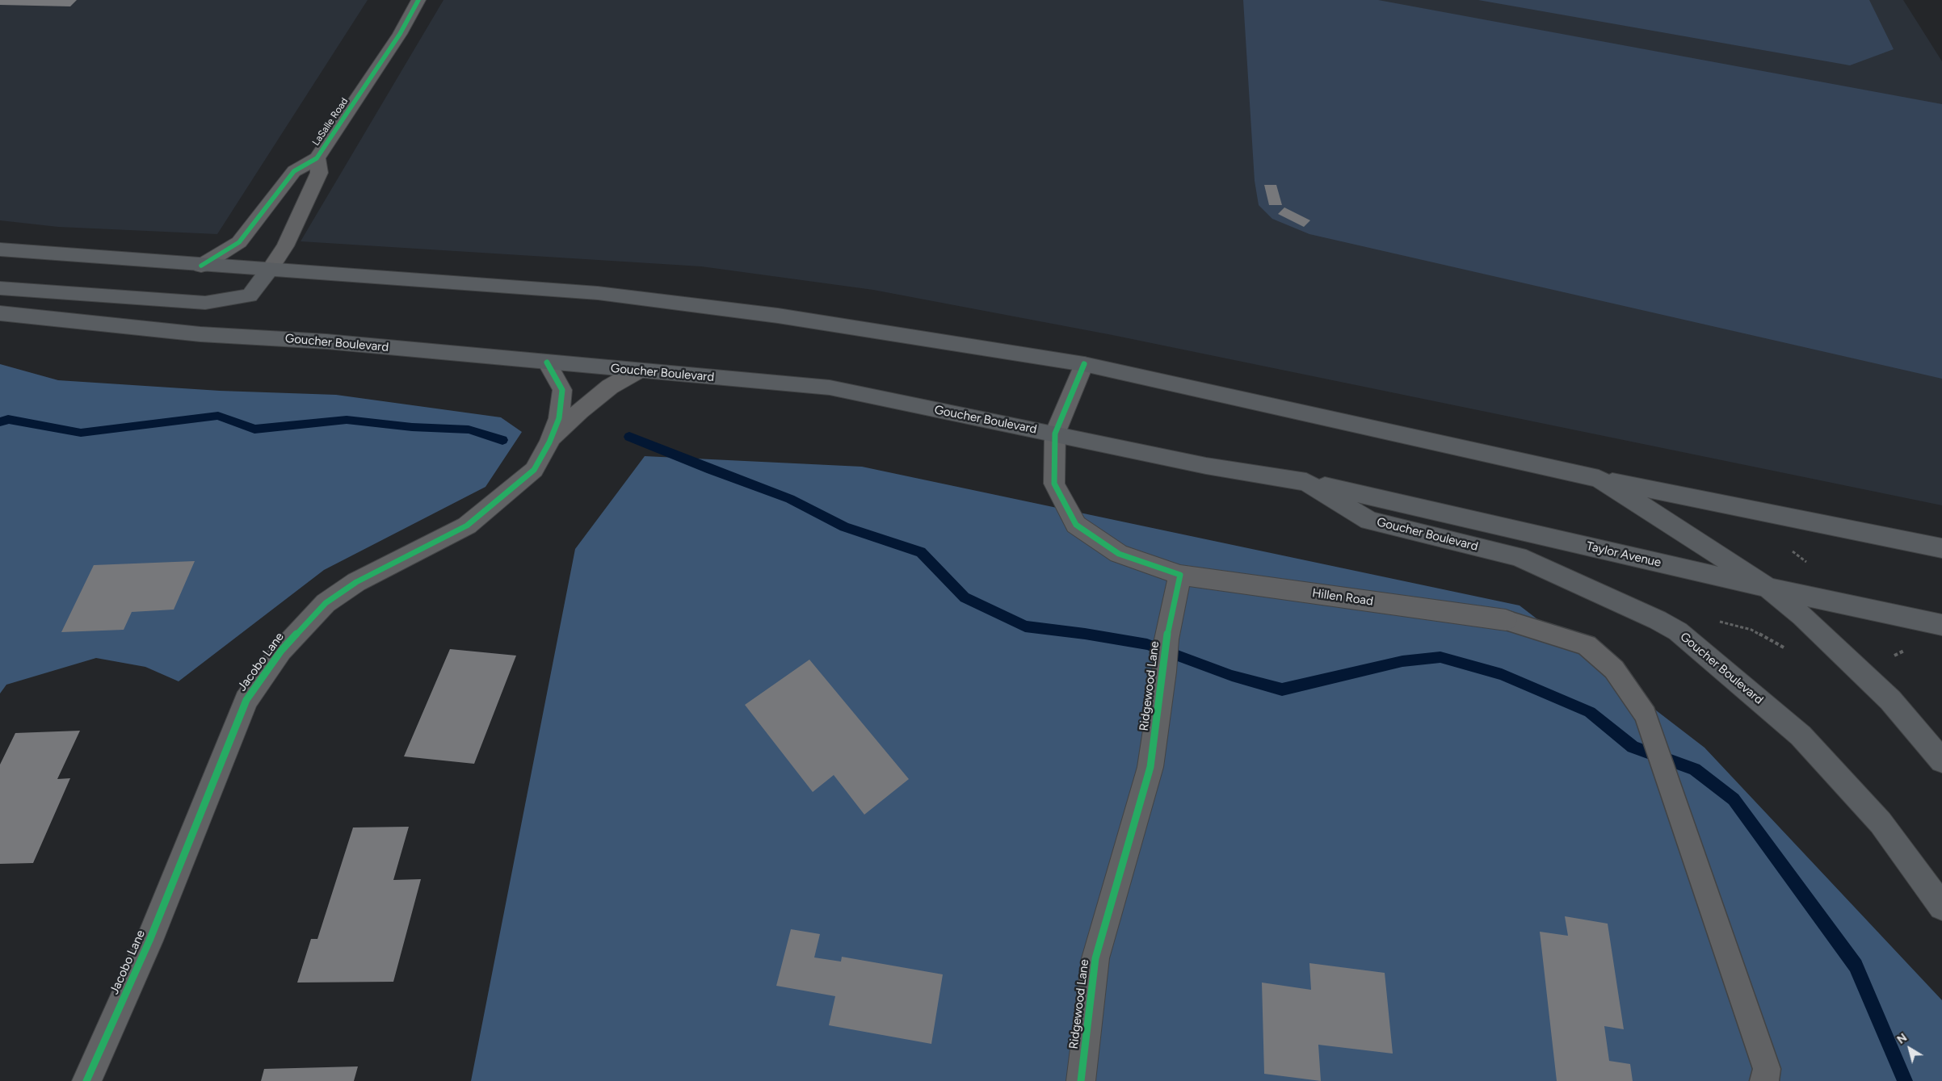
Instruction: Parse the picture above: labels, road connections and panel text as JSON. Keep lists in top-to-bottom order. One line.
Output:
{"streets":{"main road":["Goucher Boulevard","Taylor Avenue"],"street":["LaSalle Road","Hillen Road","Jacobo Lane","Ridgewood Lane"]},"crossings":[["Goucher Boulevard","Taylor Avenue"],["Goucher Boulevard","Jacobo Lane"],["Hillen Road","Ridgewood Lane"]],"north":"top left"}
